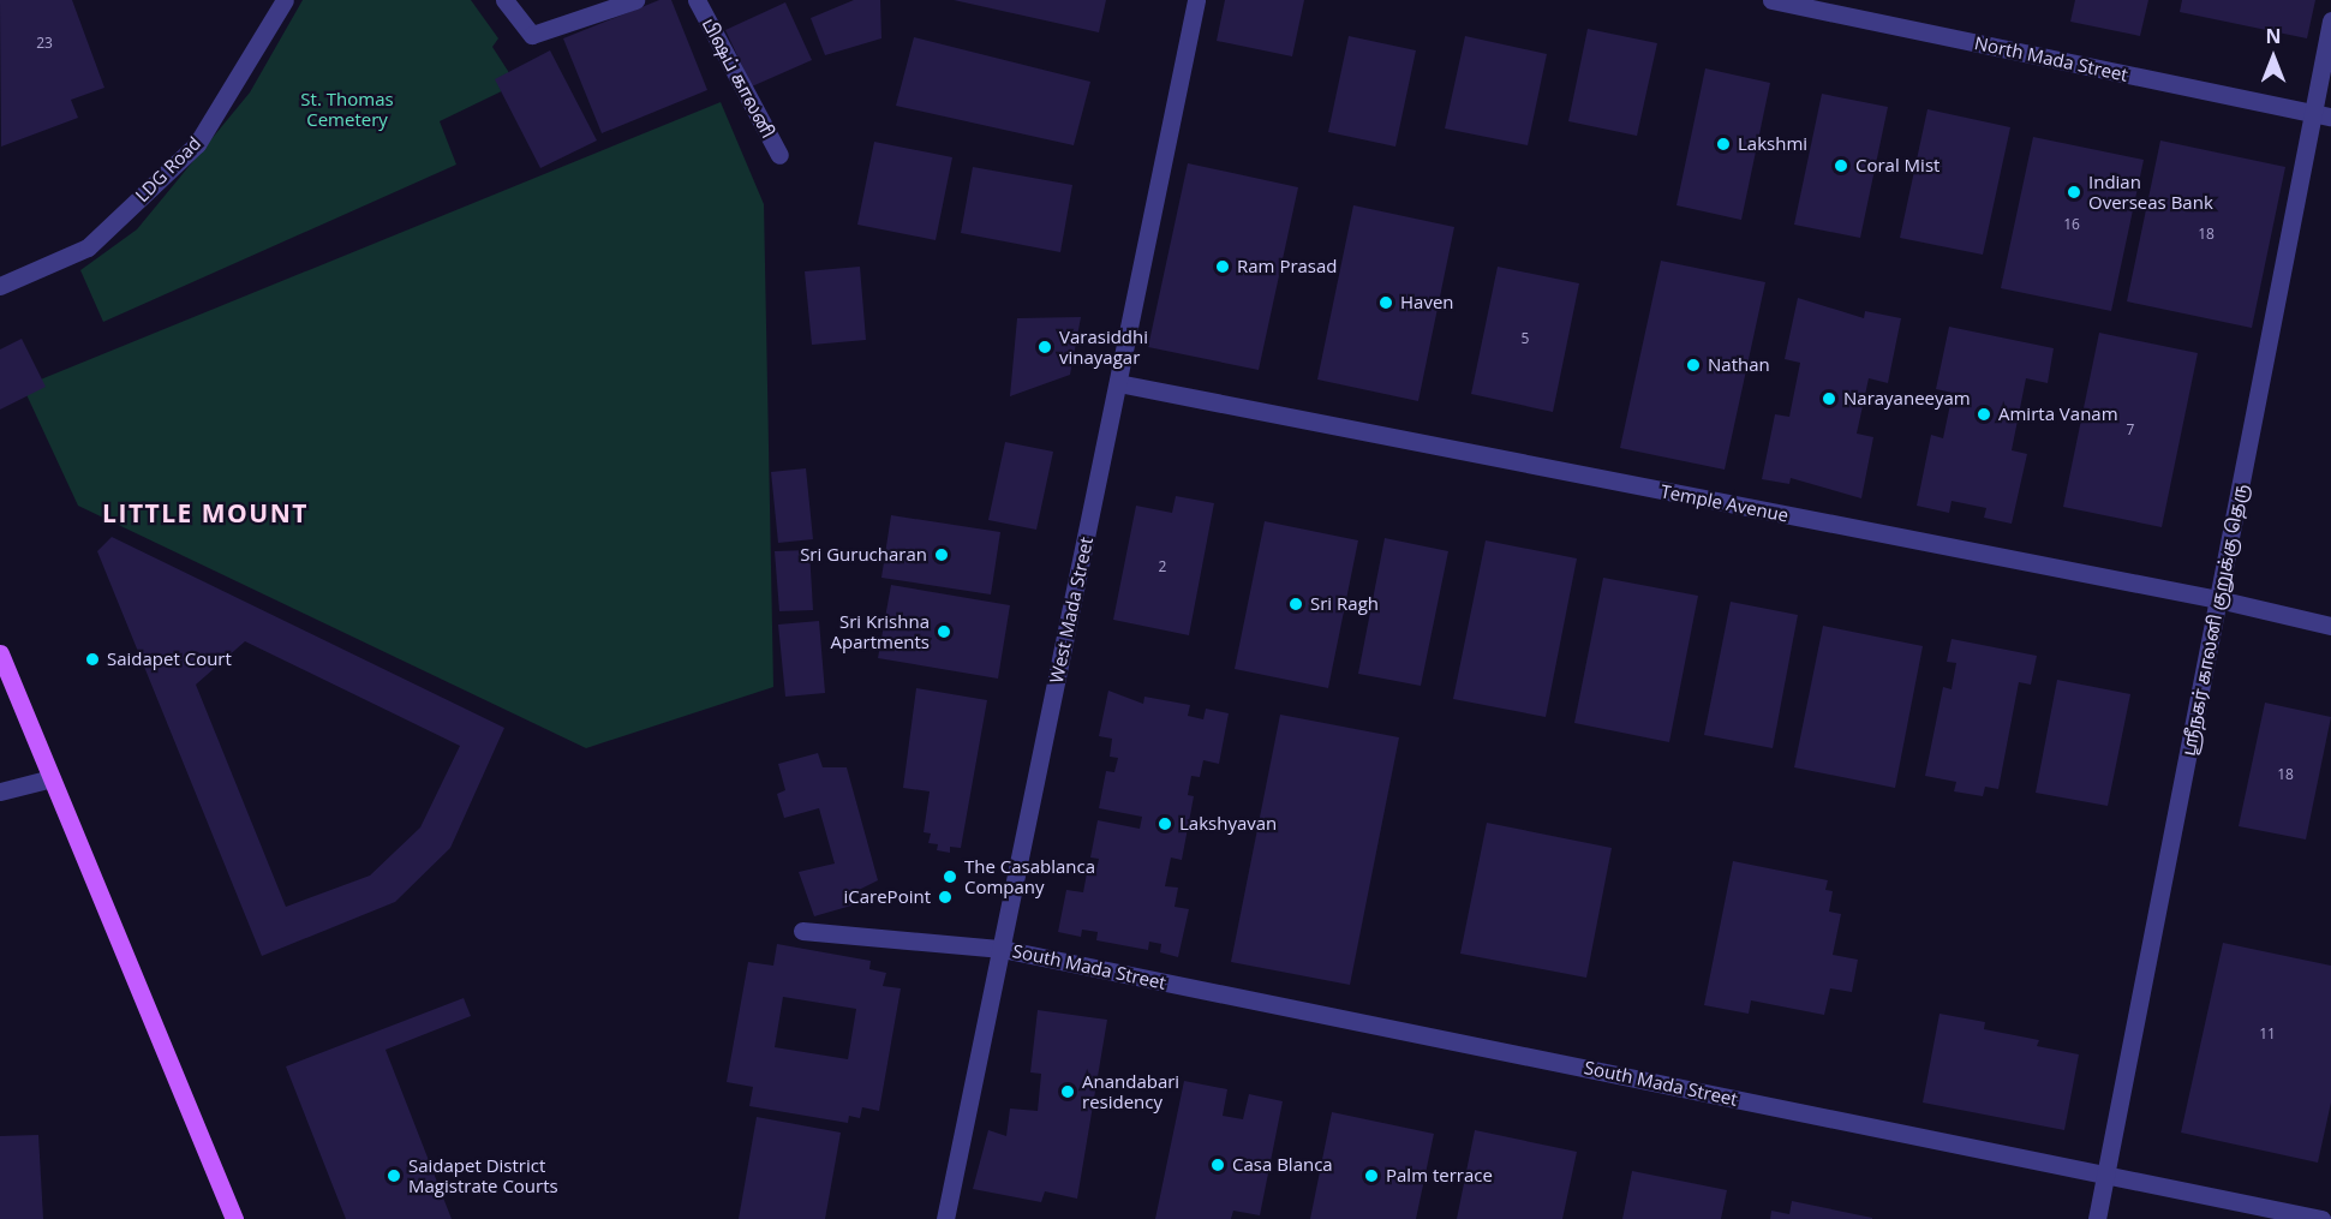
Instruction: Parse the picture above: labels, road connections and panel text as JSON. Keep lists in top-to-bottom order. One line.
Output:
{"streets":{"street":["North Mada Street","பிஷப் காலனி","LDG Road","Temple Avenue","West Mada Street","ஸ்ரீநகர் காலனி குறுக்கு தெரு","South Mada Street"]},"crossings":[["North Mada Street","ஸ்ரீநகர் காலனி குறுக்கு தெரு"],["Temple Avenue","West Mada Street"],["Temple Avenue","ஸ்ரீநகர் காலனி குறுக்கு தெரு"],["West Mada Street","South Mada Street"],["ஸ்ரீநகர் காலனி குறுக்கு தெரு","South Mada Street"]],"districts":["LITTLE MOUNT"],"parks":["St. Thomas Cemetery"],"places":["Lakshmi","Coral Mist","Indian Overseas Bank","Ram Prasad","Haven","Varasiddhi vinayagar","Nathan","Narayaneeyam","Amirta Vanam","Sri Gurucharan","Sri Ragh","Sri Krishna Apartments","Saidapet Court","Lakshyavan","The Casablanca Company","iCarePoint","Anandabari residency","Casa Blanca","Saidapet District Magistrate Courts","Palm terrace"],"house_numbers":["23","16","18","5","7","2","18","11"],"north":"top"}
